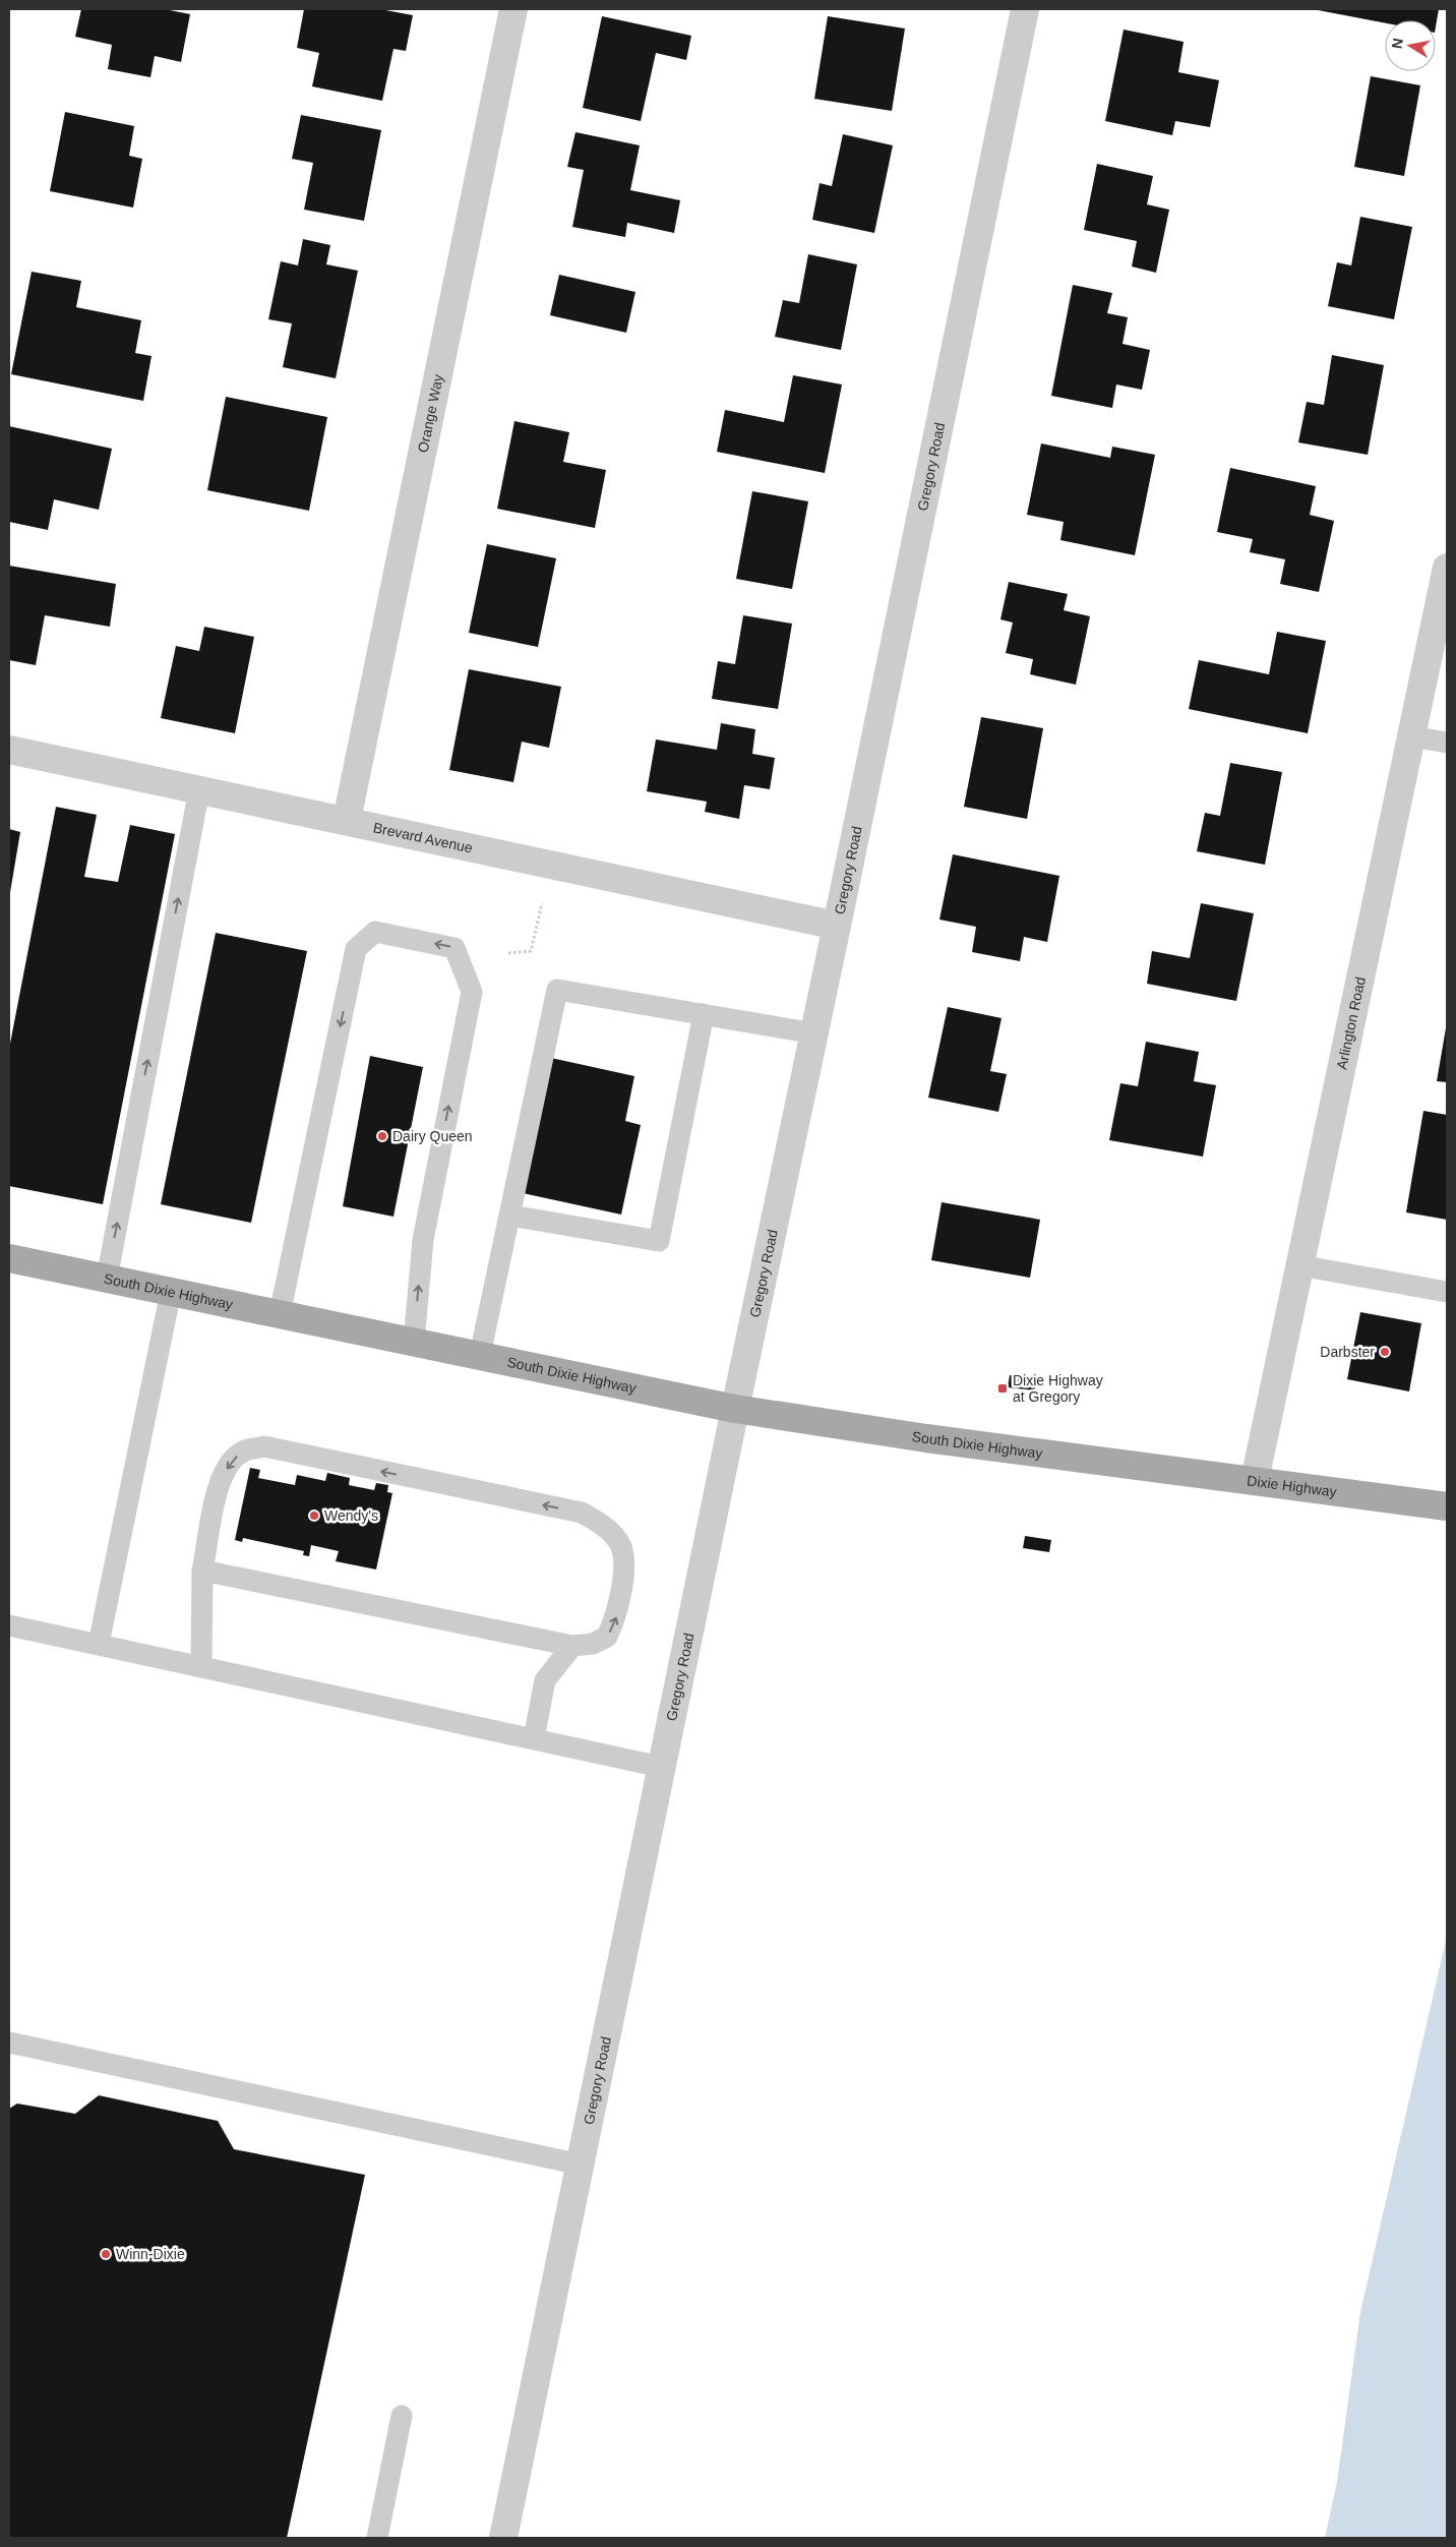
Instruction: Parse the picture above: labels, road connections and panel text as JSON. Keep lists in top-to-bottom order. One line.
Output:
{"streets":{"main road":["South Dixie Highway","Dixie Highway"],"street":["Orange Way","Gregory Road","Brevard Avenue","Arlington Road"]},"crossings":[["Orange Way","Brevard Avenue"],["Gregory Road","Brevard Avenue"],["Gregory Road","South Dixie Highway"],["Arlington Road","Dixie Highway"],["South Dixie Highway","Dixie Highway"]],"places":{"other":["Dairy Queen","Darbster","Wendy's","Winn-Dixie"],"transit":["Dixie Highway at Gregory"]},"north":"left"}
